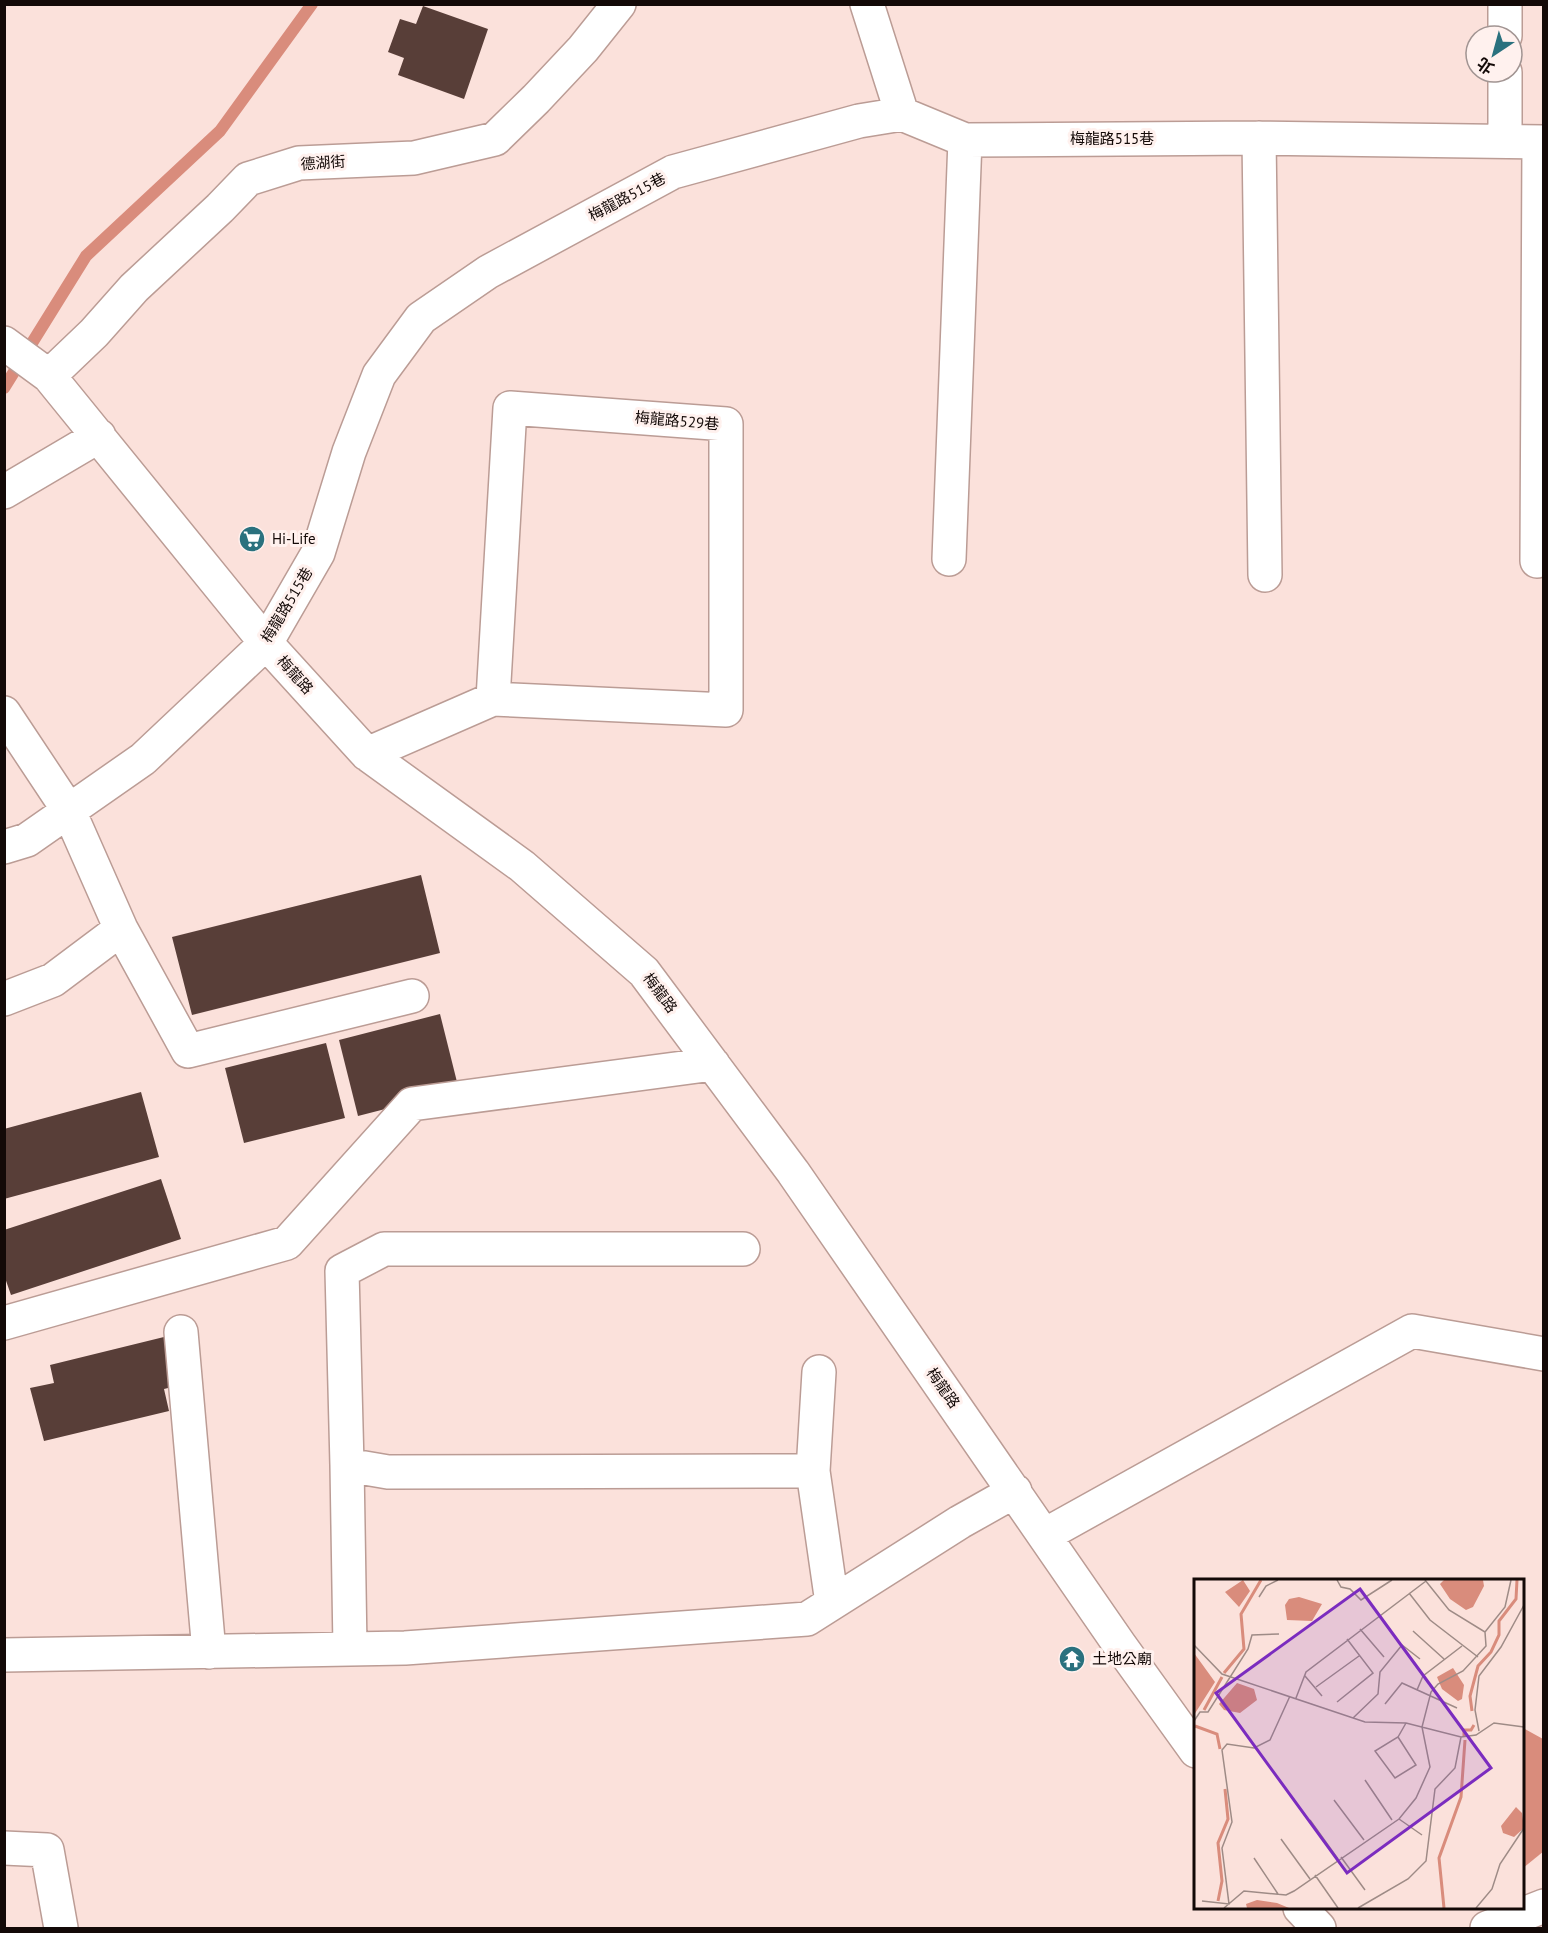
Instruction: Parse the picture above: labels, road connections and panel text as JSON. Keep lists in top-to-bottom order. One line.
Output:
{"streets":{"street":["梅龍路515巷","德湖街","梅龍路529巷","梅龍路"]},"crossings":[["梅龍路515巷","梅龍路"],["德湖街","梅龍路"],["梅龍路529巷","梅龍路"]],"places":{"supermarket":["Hi-Life"],"temple":["土地公廟"]},"north":"bottom left"}
